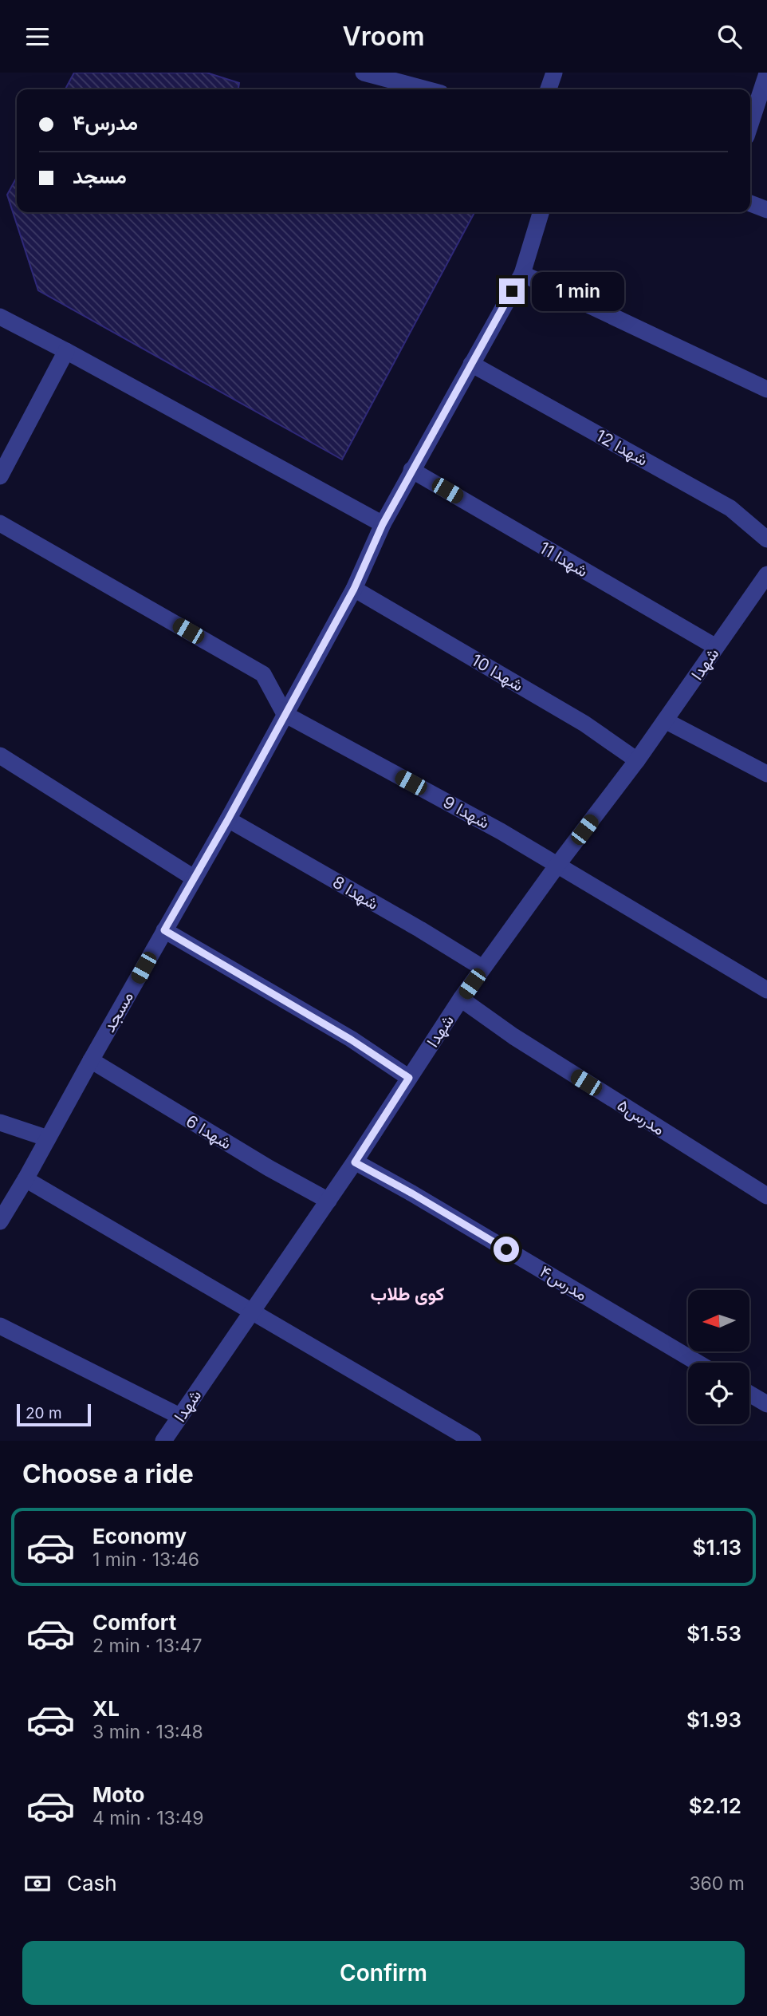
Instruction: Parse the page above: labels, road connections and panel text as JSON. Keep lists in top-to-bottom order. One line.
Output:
{"streets":{"street":["شهدا 12","شهدا 11","شهدا","شهدا 10","شهدا 9","شهدا 8","مسجد","مدرس۵","شهدا 6","مدرس۴"]},"crossings":[["شهدا 12","مسجد"],["شهدا 11","شهدا"],["شهدا 11","مسجد"],["شهدا","شهدا 10"],["شهدا","شهدا 9"],["شهدا","شهدا 8"],["شهدا","مدرس۵"],["شهدا","شهدا 6"],["شهدا","مدرس۴"],["شهدا 10","مسجد"],["شهدا 9","مسجد"],["شهدا 8","مسجد"],["مسجد","شهدا 6"]],"districts":["کوی طلاب"],"scale_bar":"20 m","north":"left","page":{"header":"Vroom","banner":["مدرس۴","مسجد"],"bubble":"1 min","scale":"20 m","heading":"Choose a ride","list":[{"name":"Economy","note":"1 min · 13:46","value":"$1.13"},{"name":"Comfort","note":"2 min · 13:47","value":"$1.53"},{"name":"XL","note":"3 min · 13:48","value":"$1.93"},{"name":"Moto","note":"4 min · 13:49","value":"$2.12"}],"pay":["Cash","360 m"],"buttons":"Confirm"}}
